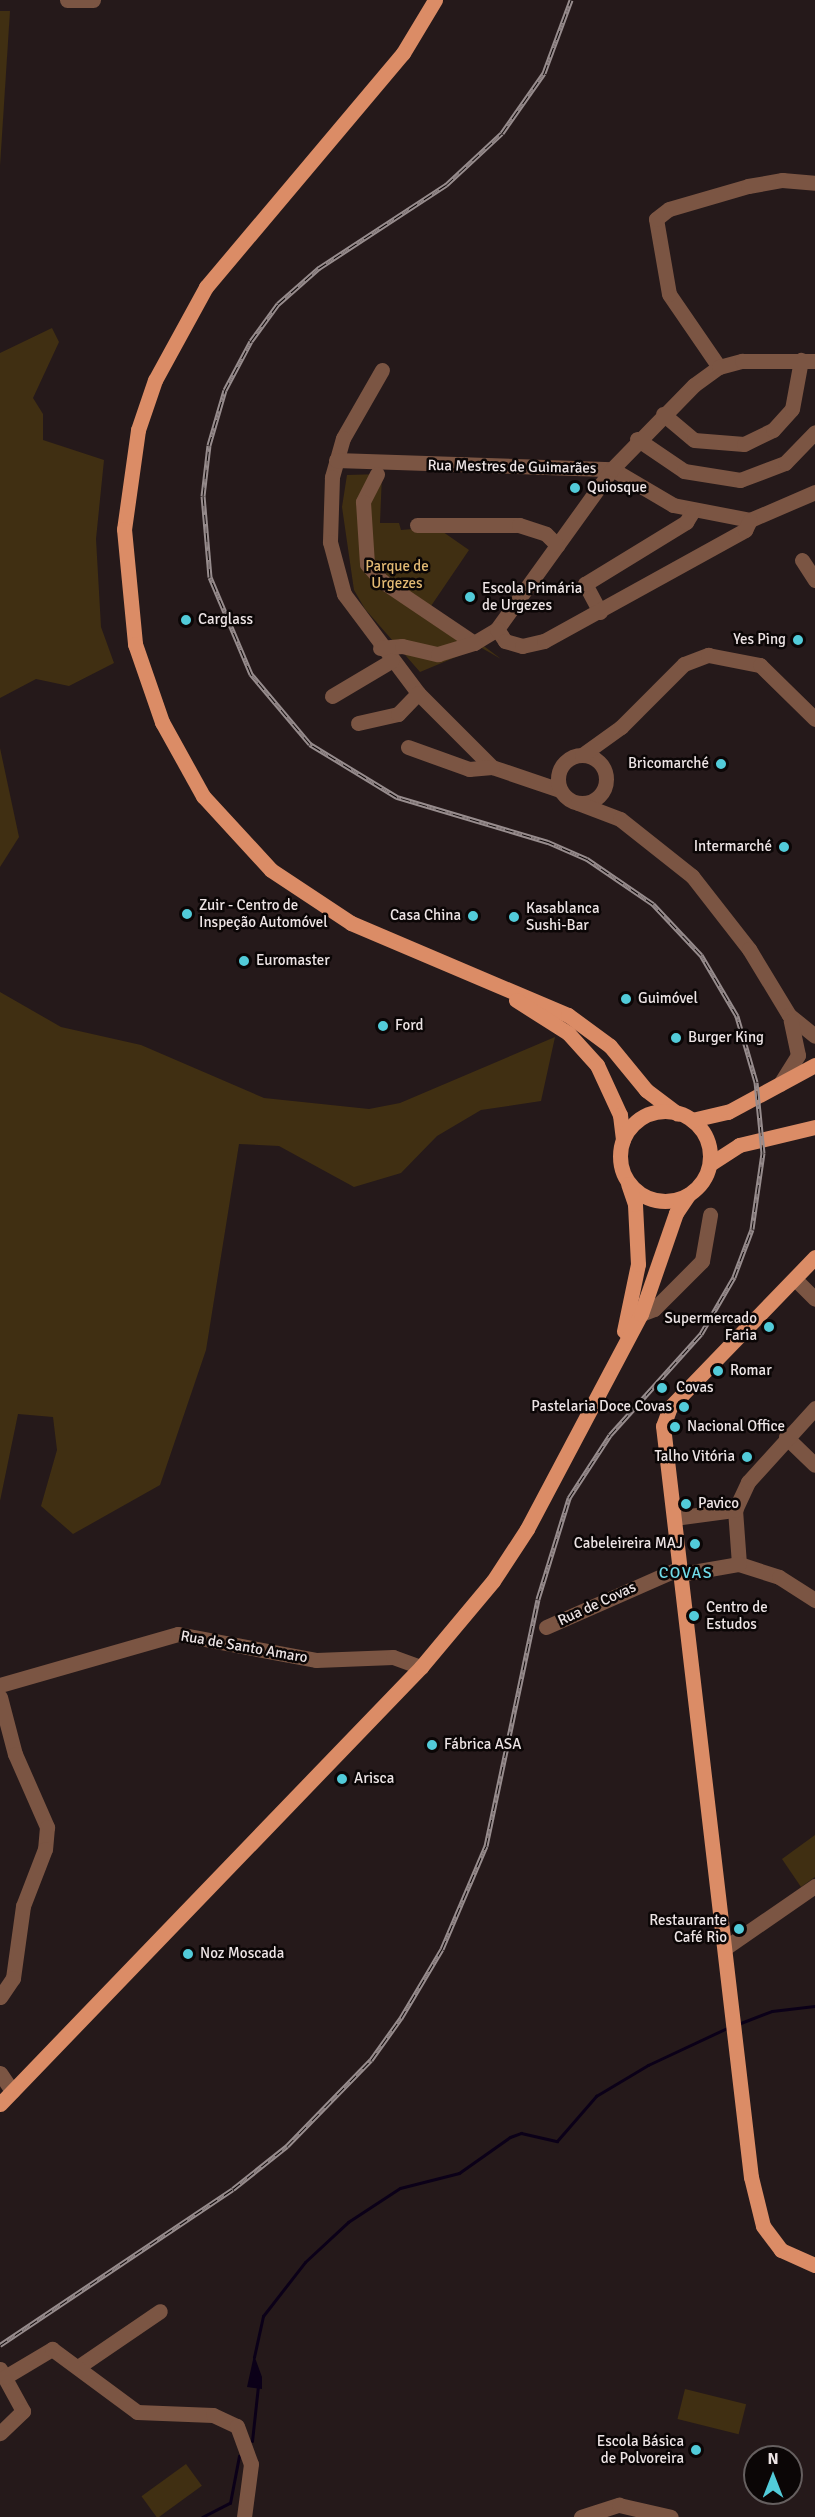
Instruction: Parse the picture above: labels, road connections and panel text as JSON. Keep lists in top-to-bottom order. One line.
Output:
{"streets":{"street":["Rua Mestres de Guimarães","Rua de Covas","Rua de Santo Amaro"]},"districts":["COVAS"],"parks":["Parque de Urgezes"],"places":["Quiosque","Escola Primária de Urgezes","Carglass","Yes Ping","Bricomarché","Intermarché","Zuir - Centro de Inspeção Automóvel","Casa China","Kasablanca Sushi-Bar","Euromaster","Guimóvel","Ford","Burger King","Supermercado Faria","Romar","Covas","Pastelaria Doce Covas","Nacional Office","Talho Vitória","Pavico","Cabeleireira MAJ","Centro de Estudos","Fábrica ASA","Arisca","Restaurante Café Rio","Noz Moscada","Escola Básica de Polvoreira"],"north":"top"}
